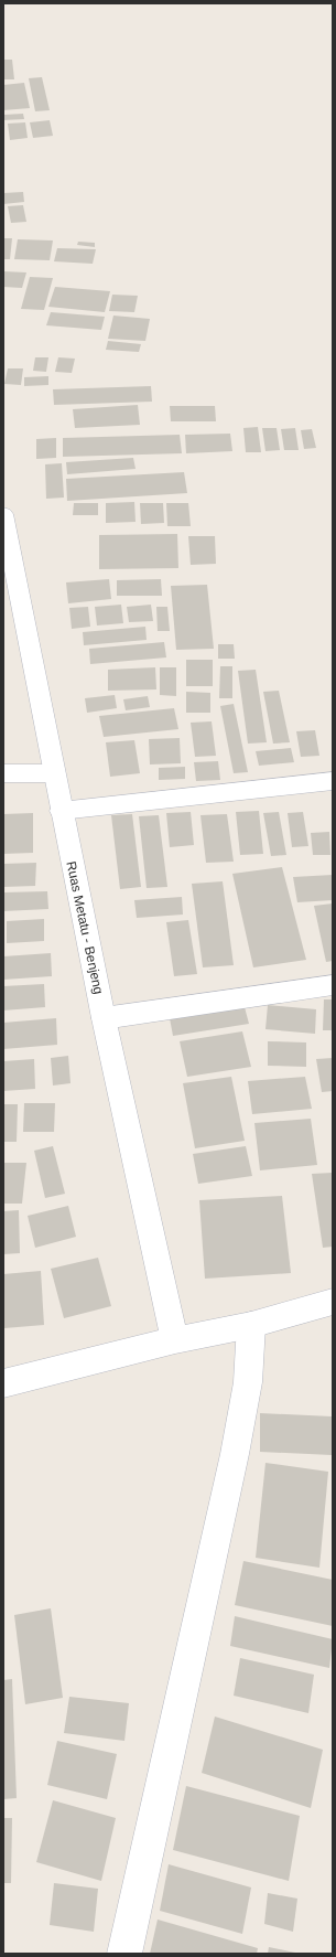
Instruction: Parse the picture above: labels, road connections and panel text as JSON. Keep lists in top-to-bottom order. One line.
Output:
{"streets":{"main road":["Ruas Metatu - Benjeng"]}}
